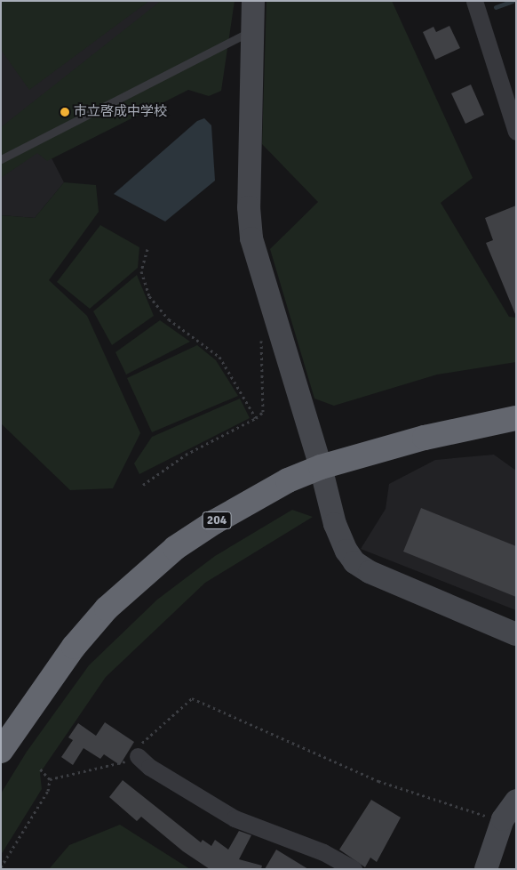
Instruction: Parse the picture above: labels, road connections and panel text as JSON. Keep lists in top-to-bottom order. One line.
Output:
{"streets":{"highway":["204"]},"places":["市立啓成中学校"]}
